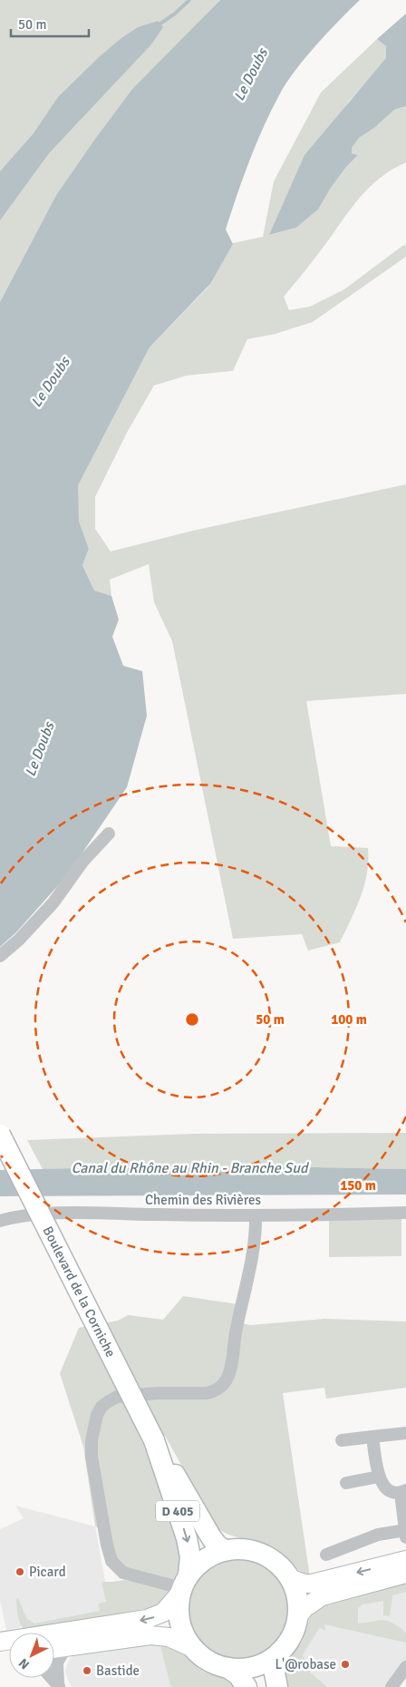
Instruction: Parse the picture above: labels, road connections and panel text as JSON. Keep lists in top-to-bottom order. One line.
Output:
{"streets":{"main road":["Boulevard de la Corniche","D 405"],"street":["Chemin des Rivières"]},"water":["Le Doubs","Canal du Rhône au Rhin - Branche Sud"],"places":["Picard","L'@robase","Bastide"],"scale_bar":"50 m","north":"bottom left","rings":["50 m","100 m","150 m"]}
